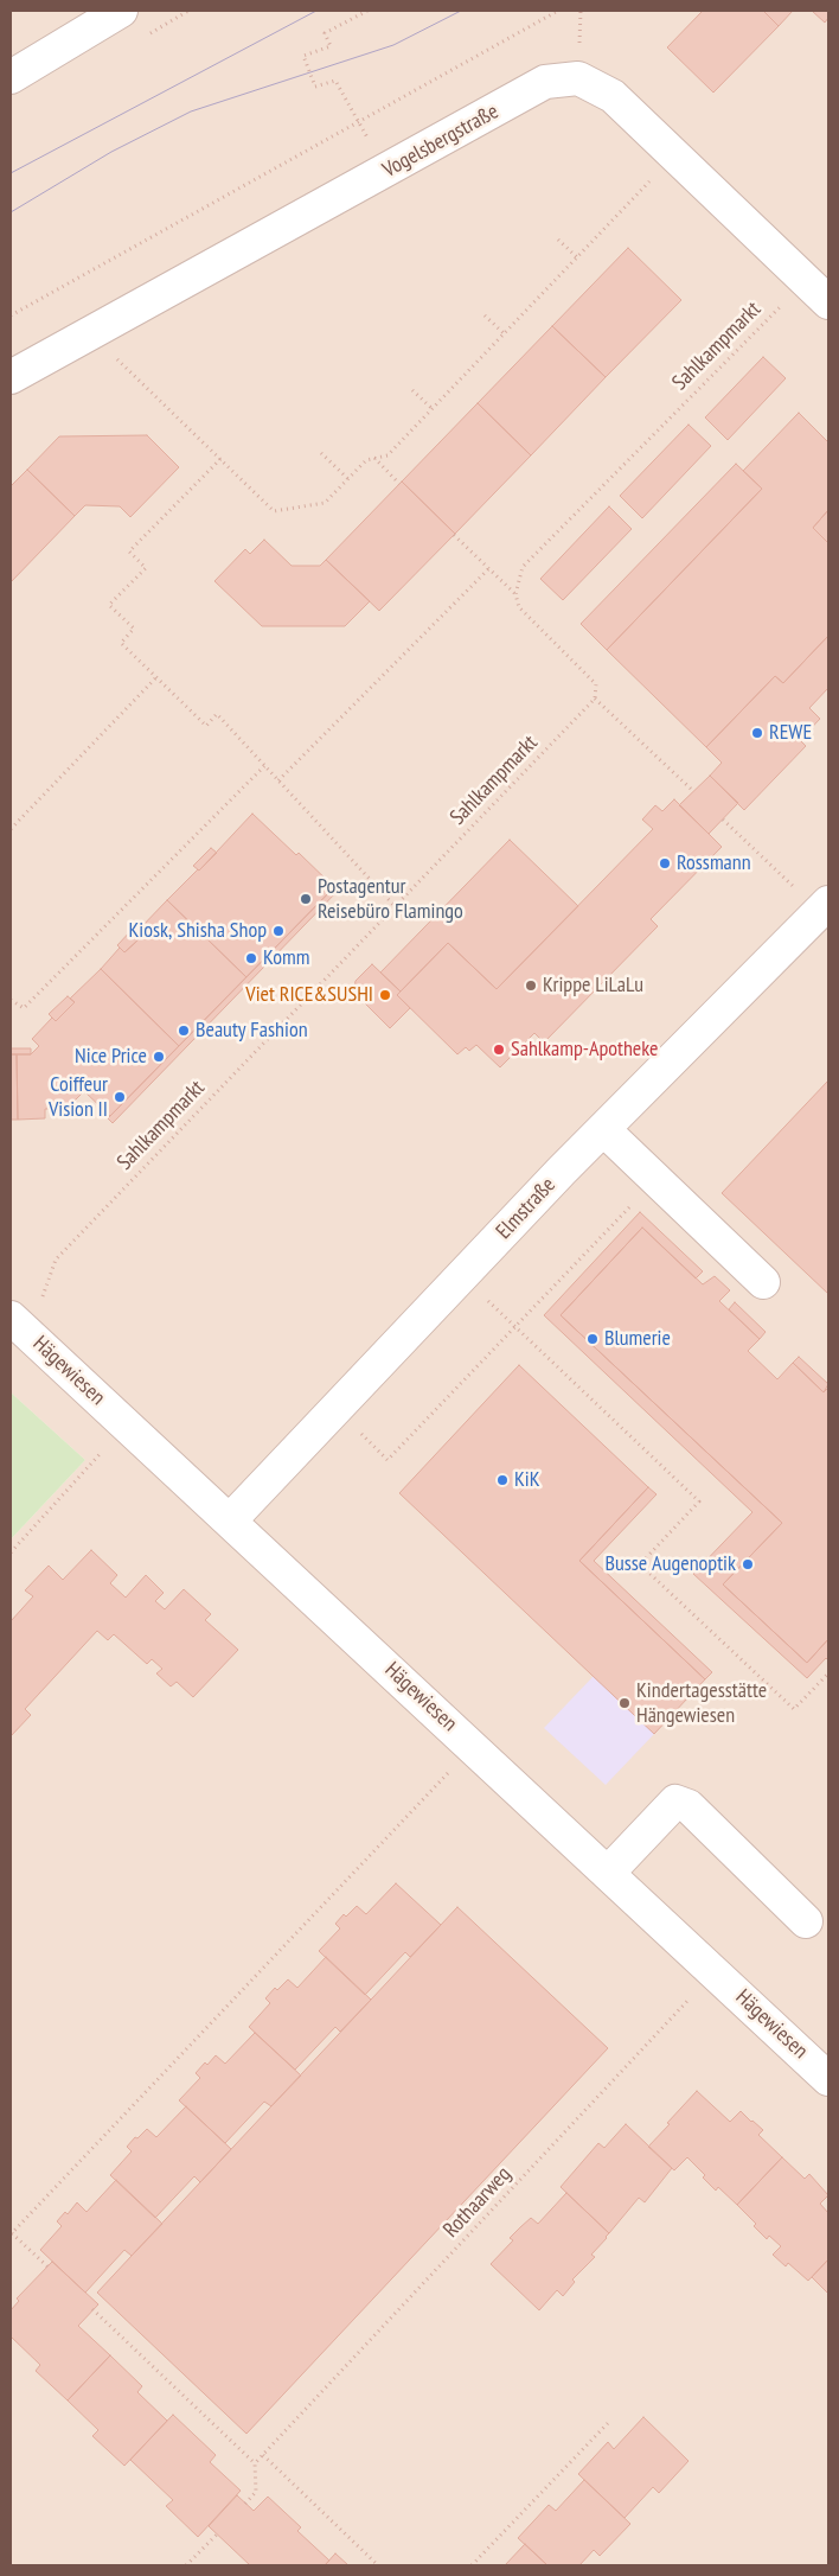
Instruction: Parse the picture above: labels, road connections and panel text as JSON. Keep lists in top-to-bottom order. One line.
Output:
{"streets":{"street":["Vogelsbergstraße","Elmstraße","Hägewiesen"],"path":["Sahlkampmarkt","Rothaarweg"]},"crossings":[["Vogelsbergstraße","Sahlkampmarkt"],["Sahlkampmarkt","Hägewiesen"],["Elmstraße","Hägewiesen"],["Hägewiesen","Rothaarweg"]],"places":["REWE","Rossmann","Postagentur Reisebüro Flamingo","Kiosk, Shisha Shop","Komm","Krippe LiLaLu","Viet RICE&SUSHI","Beauty Fashion","Sahlkamp-Apotheke","Nice Price","Coiffeur Vision II","Blumerie","KiK","Busse Augenoptik","Kindertagesstätte Hängewiesen"]}
